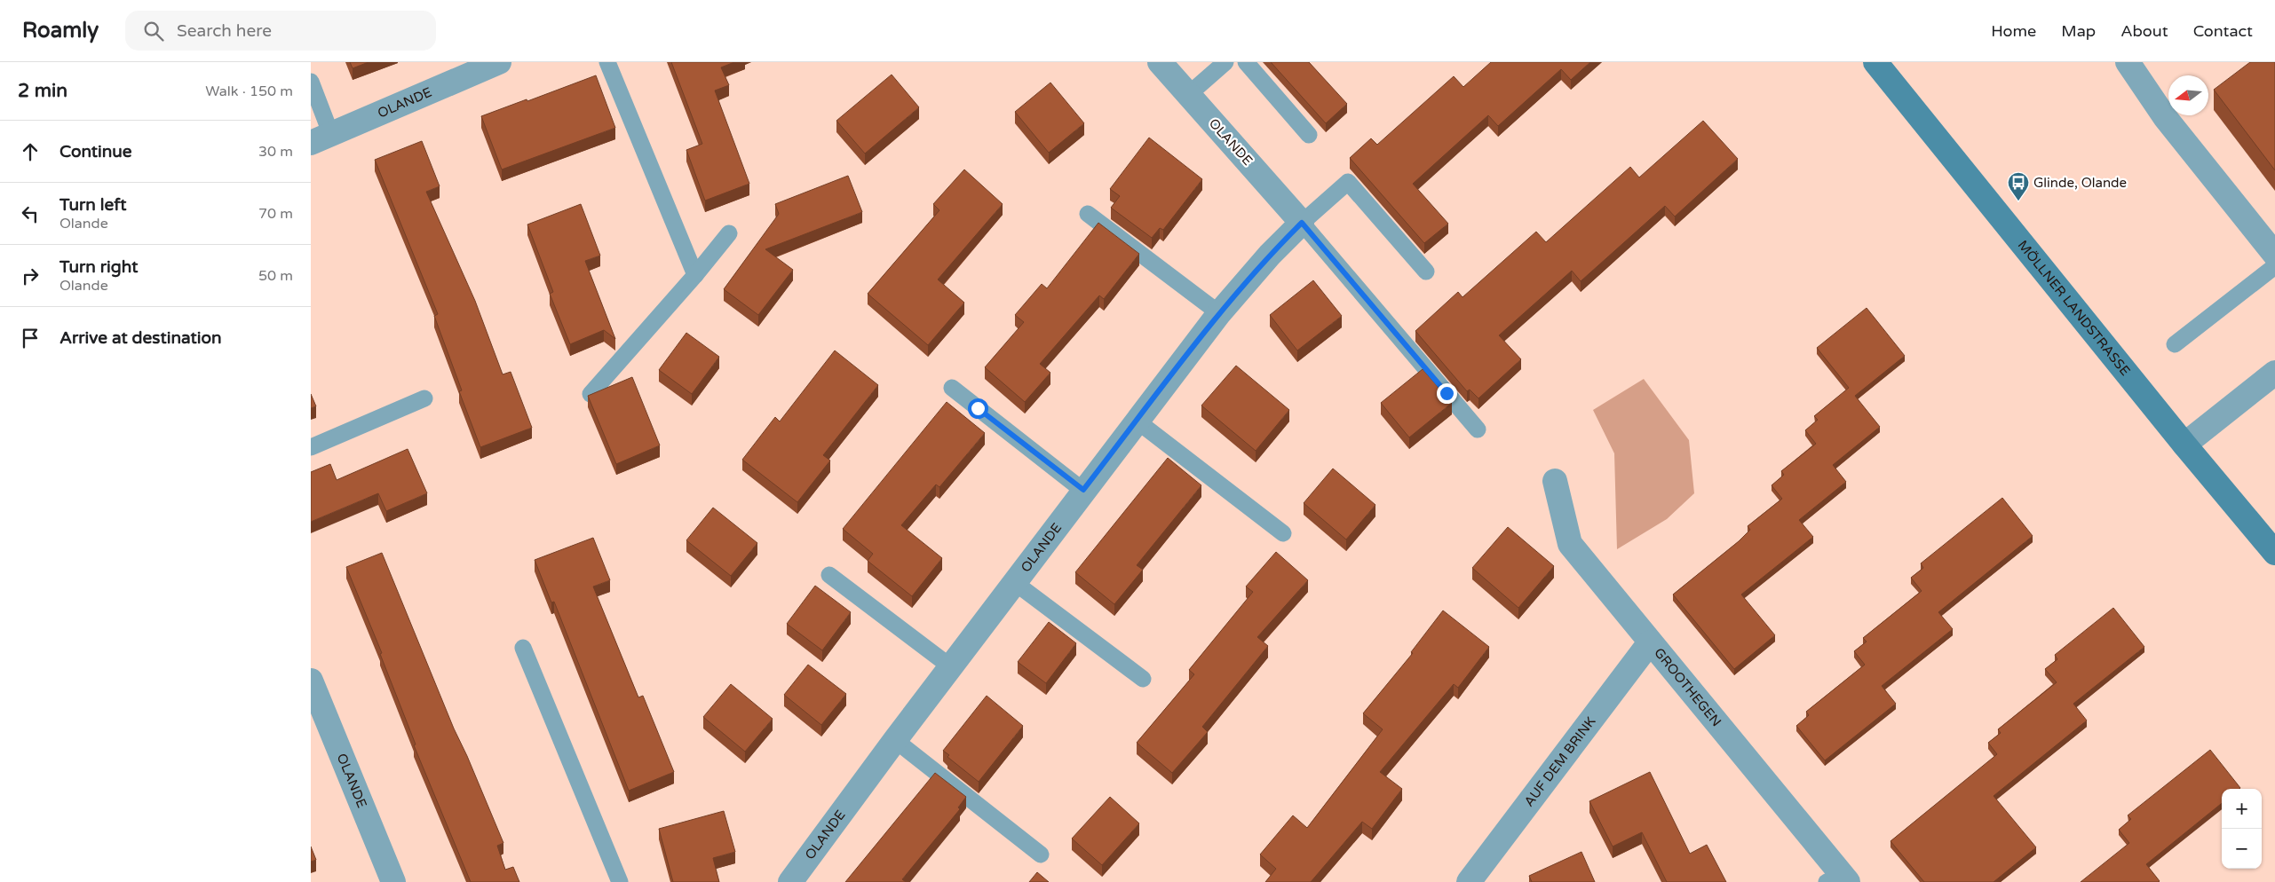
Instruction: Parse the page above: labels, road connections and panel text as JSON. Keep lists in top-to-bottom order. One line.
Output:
{"streets":{"main road":["MÖLLNER LANDSTRASSE"],"street":["OLANDE","GROOTHEGEN","AUF DEM BRINK"]},"crossings":[["GROOTHEGEN","AUF DEM BRINK"]],"places":{"bus stop":["Glinde, Olande"]},"north":"left","page":{"header":"Roamly","search":"Search here","nav":["Home","Map","About","Contact"],"heading":["2 min","Walk · 150 m"],"list":[["Continue","30 m"],["Turn left","Olande","70 m"],["Turn right","Olande","50 m"],"Arrive at destination"],"map_buttons":["+","−"]}}
